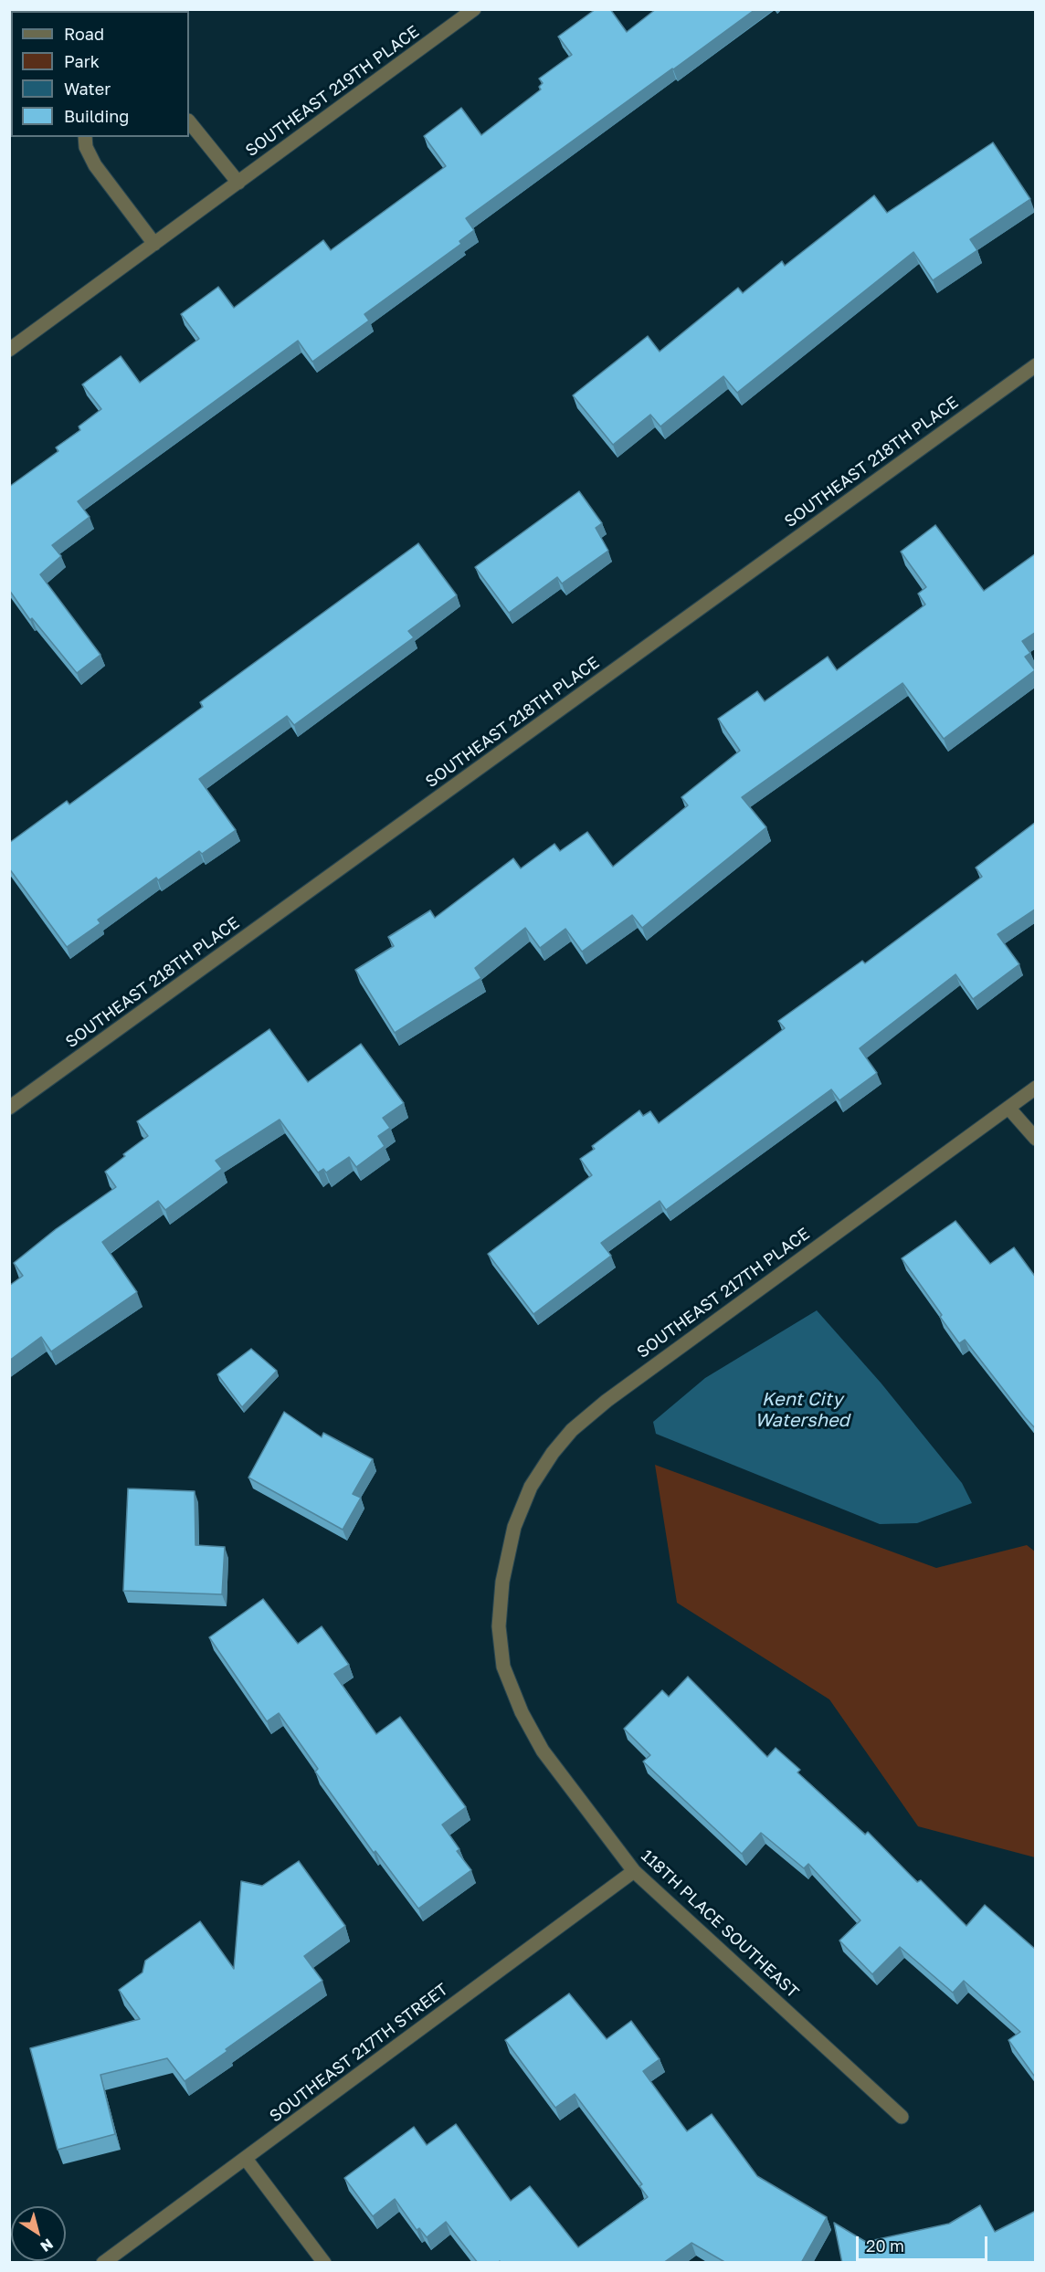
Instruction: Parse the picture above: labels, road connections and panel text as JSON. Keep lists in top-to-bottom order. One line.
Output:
{"streets":{"street":["SOUTHEAST 219TH PLACE","SOUTHEAST 218TH PLACE","SOUTHEAST 217TH PLACE","118TH PLACE SOUTHEAST","SOUTHEAST 217TH STREET"]},"crossings":[["SOUTHEAST 217TH PLACE","118TH PLACE SOUTHEAST"],["118TH PLACE SOUTHEAST","SOUTHEAST 217TH STREET"]],"water":["Kent City Watershed"],"legend":["Road","Park","Water","Building"],"scale_bar":"20 m","north":"bottom right"}
